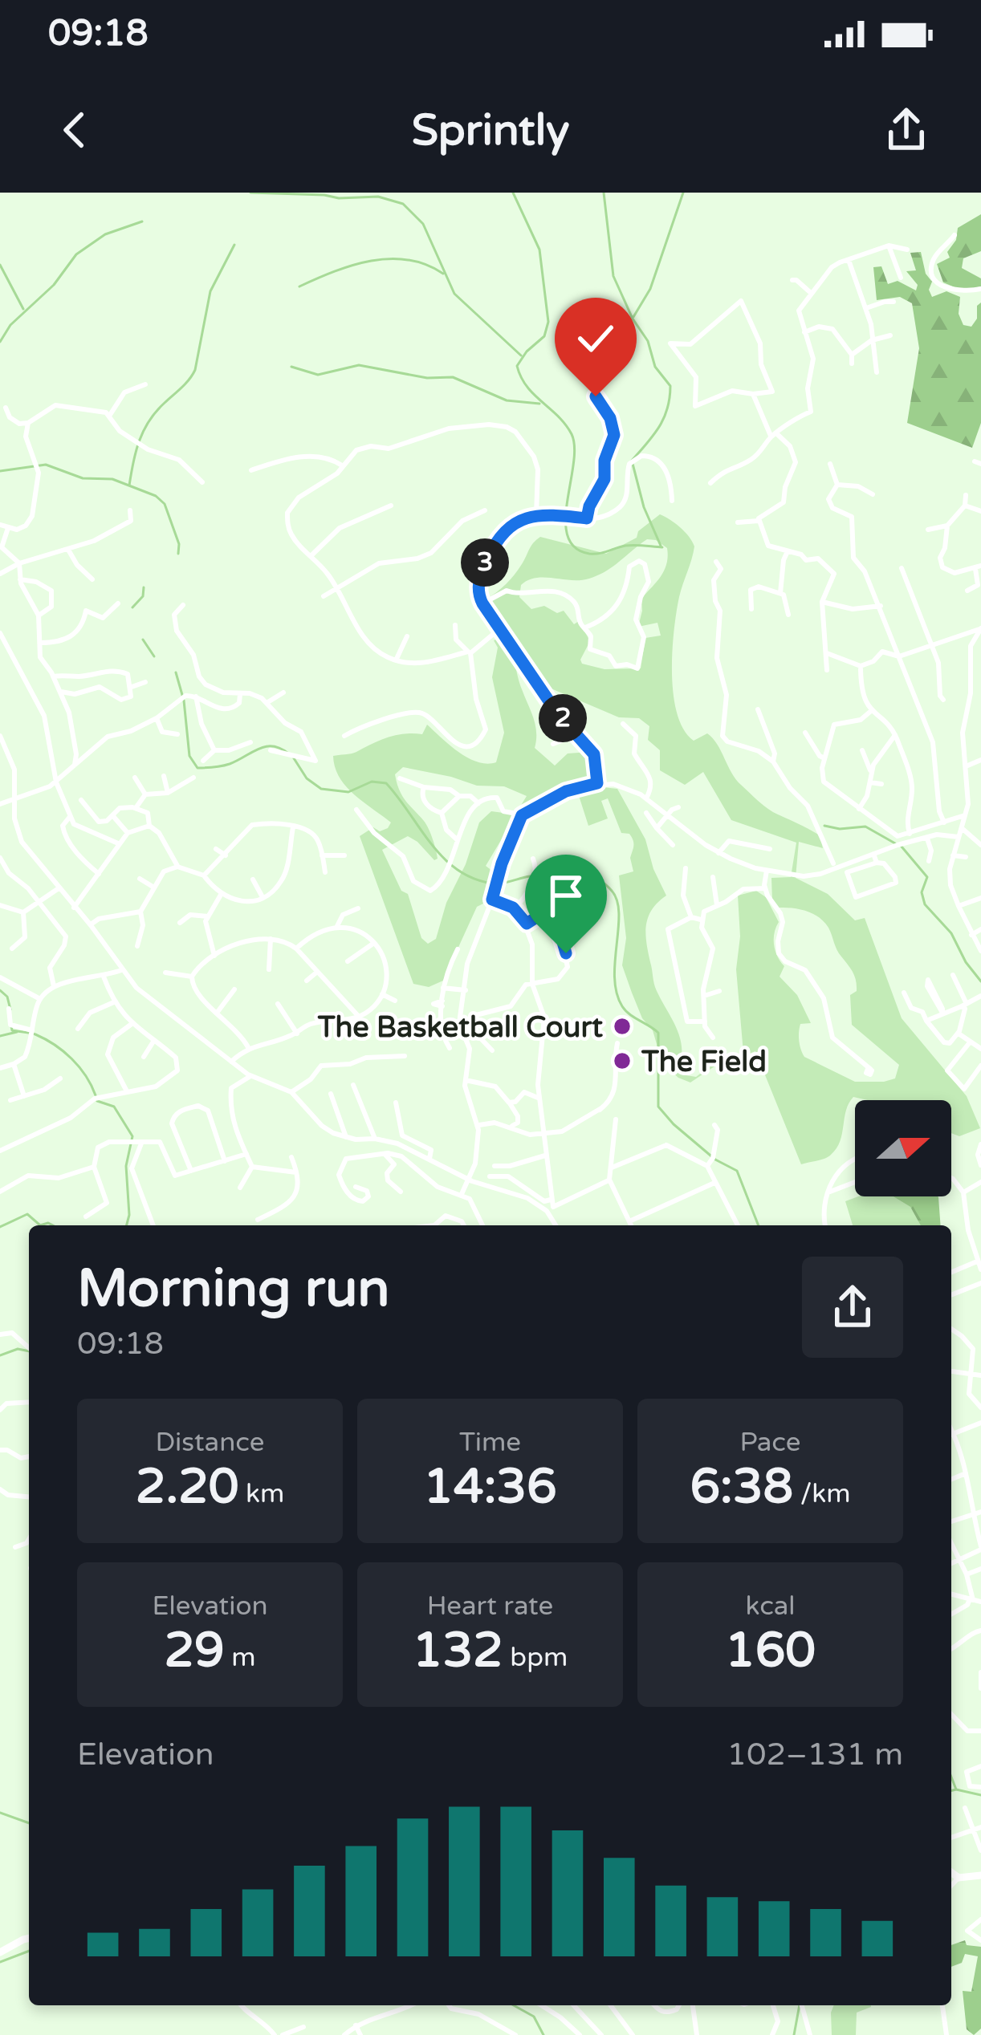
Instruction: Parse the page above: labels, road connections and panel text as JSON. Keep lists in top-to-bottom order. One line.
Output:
{"places":["The Basketball Court","The Field"],"north":"right","page":{"status":"09:18","header":"Sprintly","pins":["3","2"],"heading":["Morning run","09:18"],"stats":[["Distance","2.20 km"],["Time","14:36"],["Pace","6:38 /km"],["Elevation","29 m"],["Heart rate","132 bpm"],["kcal","160"]],"chart":["Elevation","102–131 m"]}}
